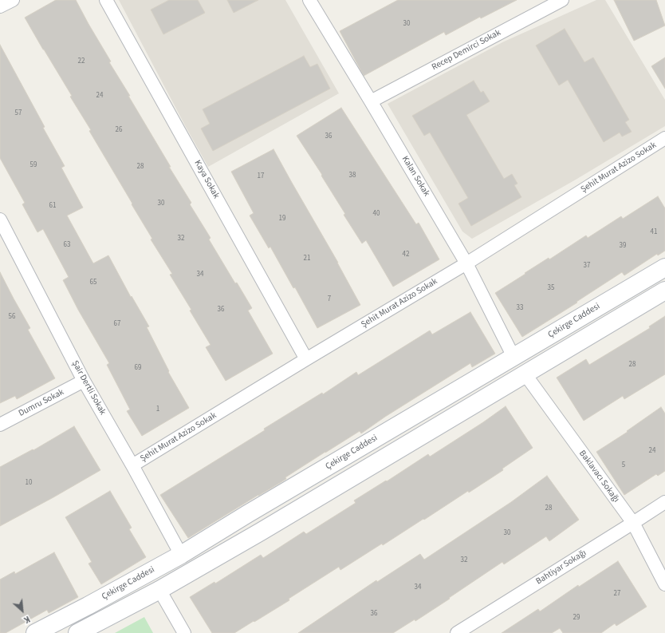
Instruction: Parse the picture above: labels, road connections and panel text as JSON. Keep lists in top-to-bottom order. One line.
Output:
{"streets":{"main road":["Çekirge Caddesi"],"street":["Recep Demirci Sokak","Şehit Murat Azizo Sokak","Kalan Sokak","Kaya Sokak","Şair Dertli Sokak","Dumru Sokak","Baklavacı Sokağı","Bahtiyar Sokağı"]},"crossings":[["Recep Demirci Sokak","Kalan Sokak"],["Şehit Murat Azizo Sokak","Kalan Sokak"],["Şehit Murat Azizo Sokak","Kaya Sokak"],["Şehit Murat Azizo Sokak","Şair Dertli Sokak"],["Kalan Sokak","Çekirge Caddesi"],["Çekirge Caddesi","Şair Dertli Sokak"],["Şair Dertli Sokak","Dumru Sokak"],["Baklavacı Sokağı","Bahtiyar Sokağı"]],"house_numbers":["30","22","24","57","26","36","59","28","38","17","30","61","40","19","41","32","63","39","42","21","37","34","65","35","7","33","36","56","67","28","69","1","24","5","10","28","30","32","34","27","36","29"],"north":"bottom right"}
